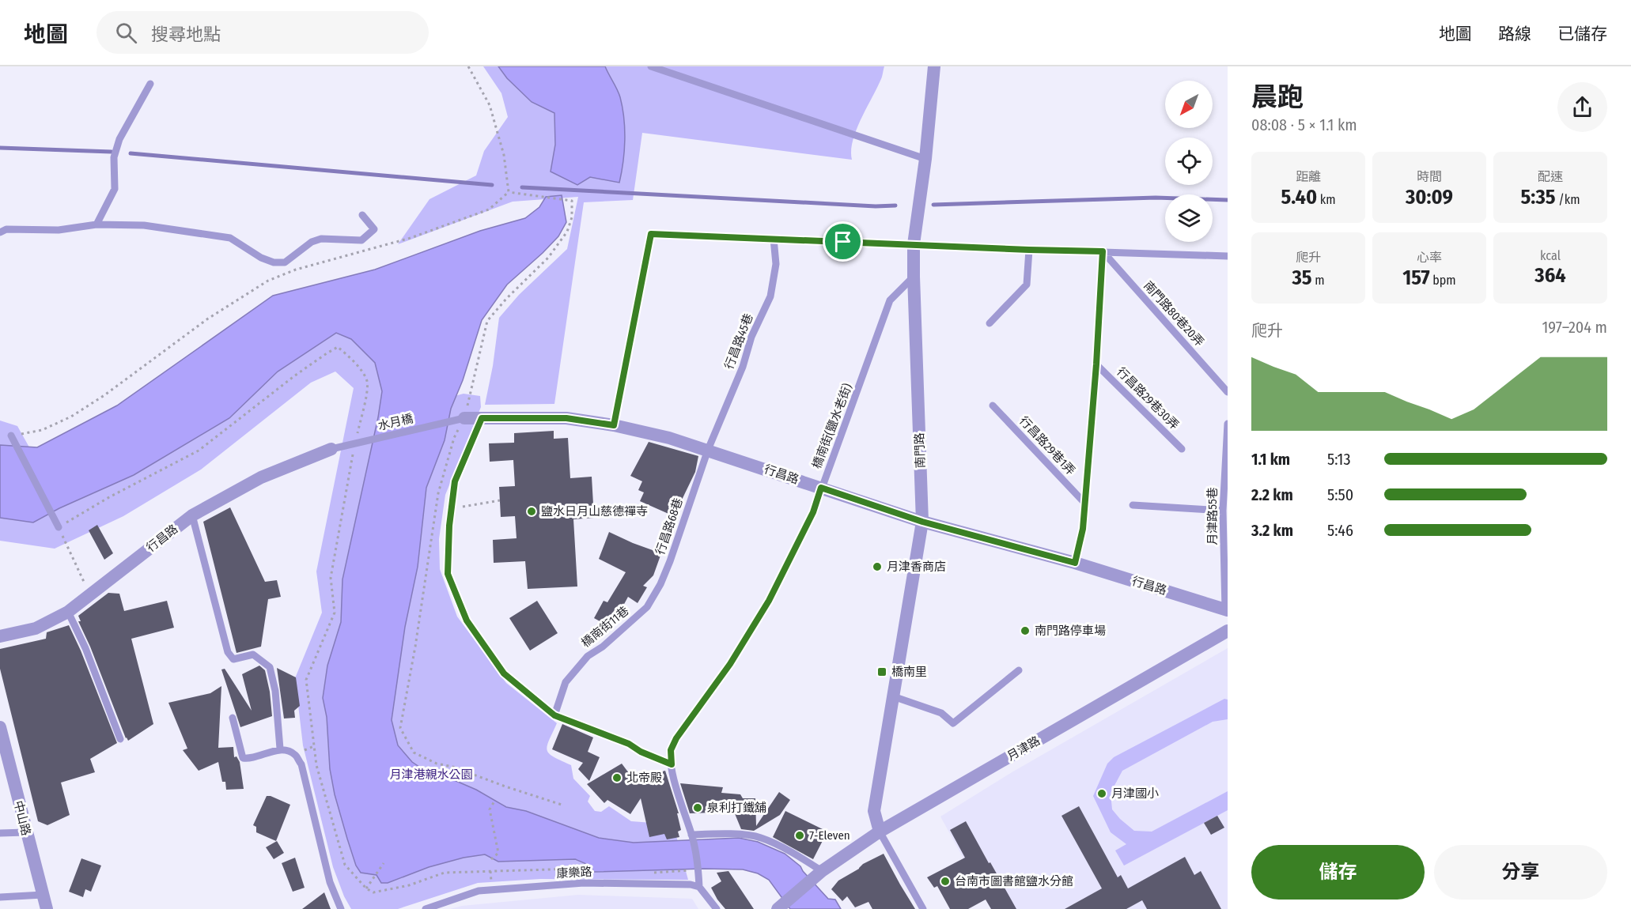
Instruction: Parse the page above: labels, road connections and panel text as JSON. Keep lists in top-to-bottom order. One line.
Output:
{"streets":{"street":["南門路","行昌路","月津路","中山路"],"lane":["南門路80巷20弄","行昌路45巷","行昌路29巷30弄","水月橋","橋南街(鹽水老街)","行昌路29巷1弄","月津路55巷","行昌路68巷","橋南街11巷","康樂路"]},"crossings":[["行昌路45巷","行昌路"],["行昌路45巷","行昌路68巷"],["水月橋","行昌路"],["橋南街(鹽水老街)","南門路"],["橋南街(鹽水老街)","行昌路"],["南門路","行昌路"],["南門路","月津路"],["行昌路","月津路55巷"],["行昌路","行昌路68巷"],["行昌路68巷","橋南街11巷"]],"parks":["月津港親水公園"],"places":{"other":["鹽水日月山慈德禪寺","月津香商店","南門路停車場","北帝殿","月津國小","泉利打鐵舖","7-Eleven","台南市圖書館鹽水分館"],"transit":["橋南里"]},"north":"bottom left","page":{"header":"地圖","search":"搜尋地點","nav":["地圖","路線","已儲存"],"heading":["晨跑","08:08 · 5 × 1.1 km"],"stats":[["距離","5.40 km"],["時間","30:09"],["配速","5:35 /km"],["爬升","35 m"],["心率","157 bpm"],["kcal","364"]],"chart":["爬升","197–204 m"],"list":[{"name":"1.1 km","note":"5:13"},{"name":"2.2 km","note":"5:50"},{"name":"3.2 km","note":"5:46"}],"buttons":["儲存","分享"]}}
